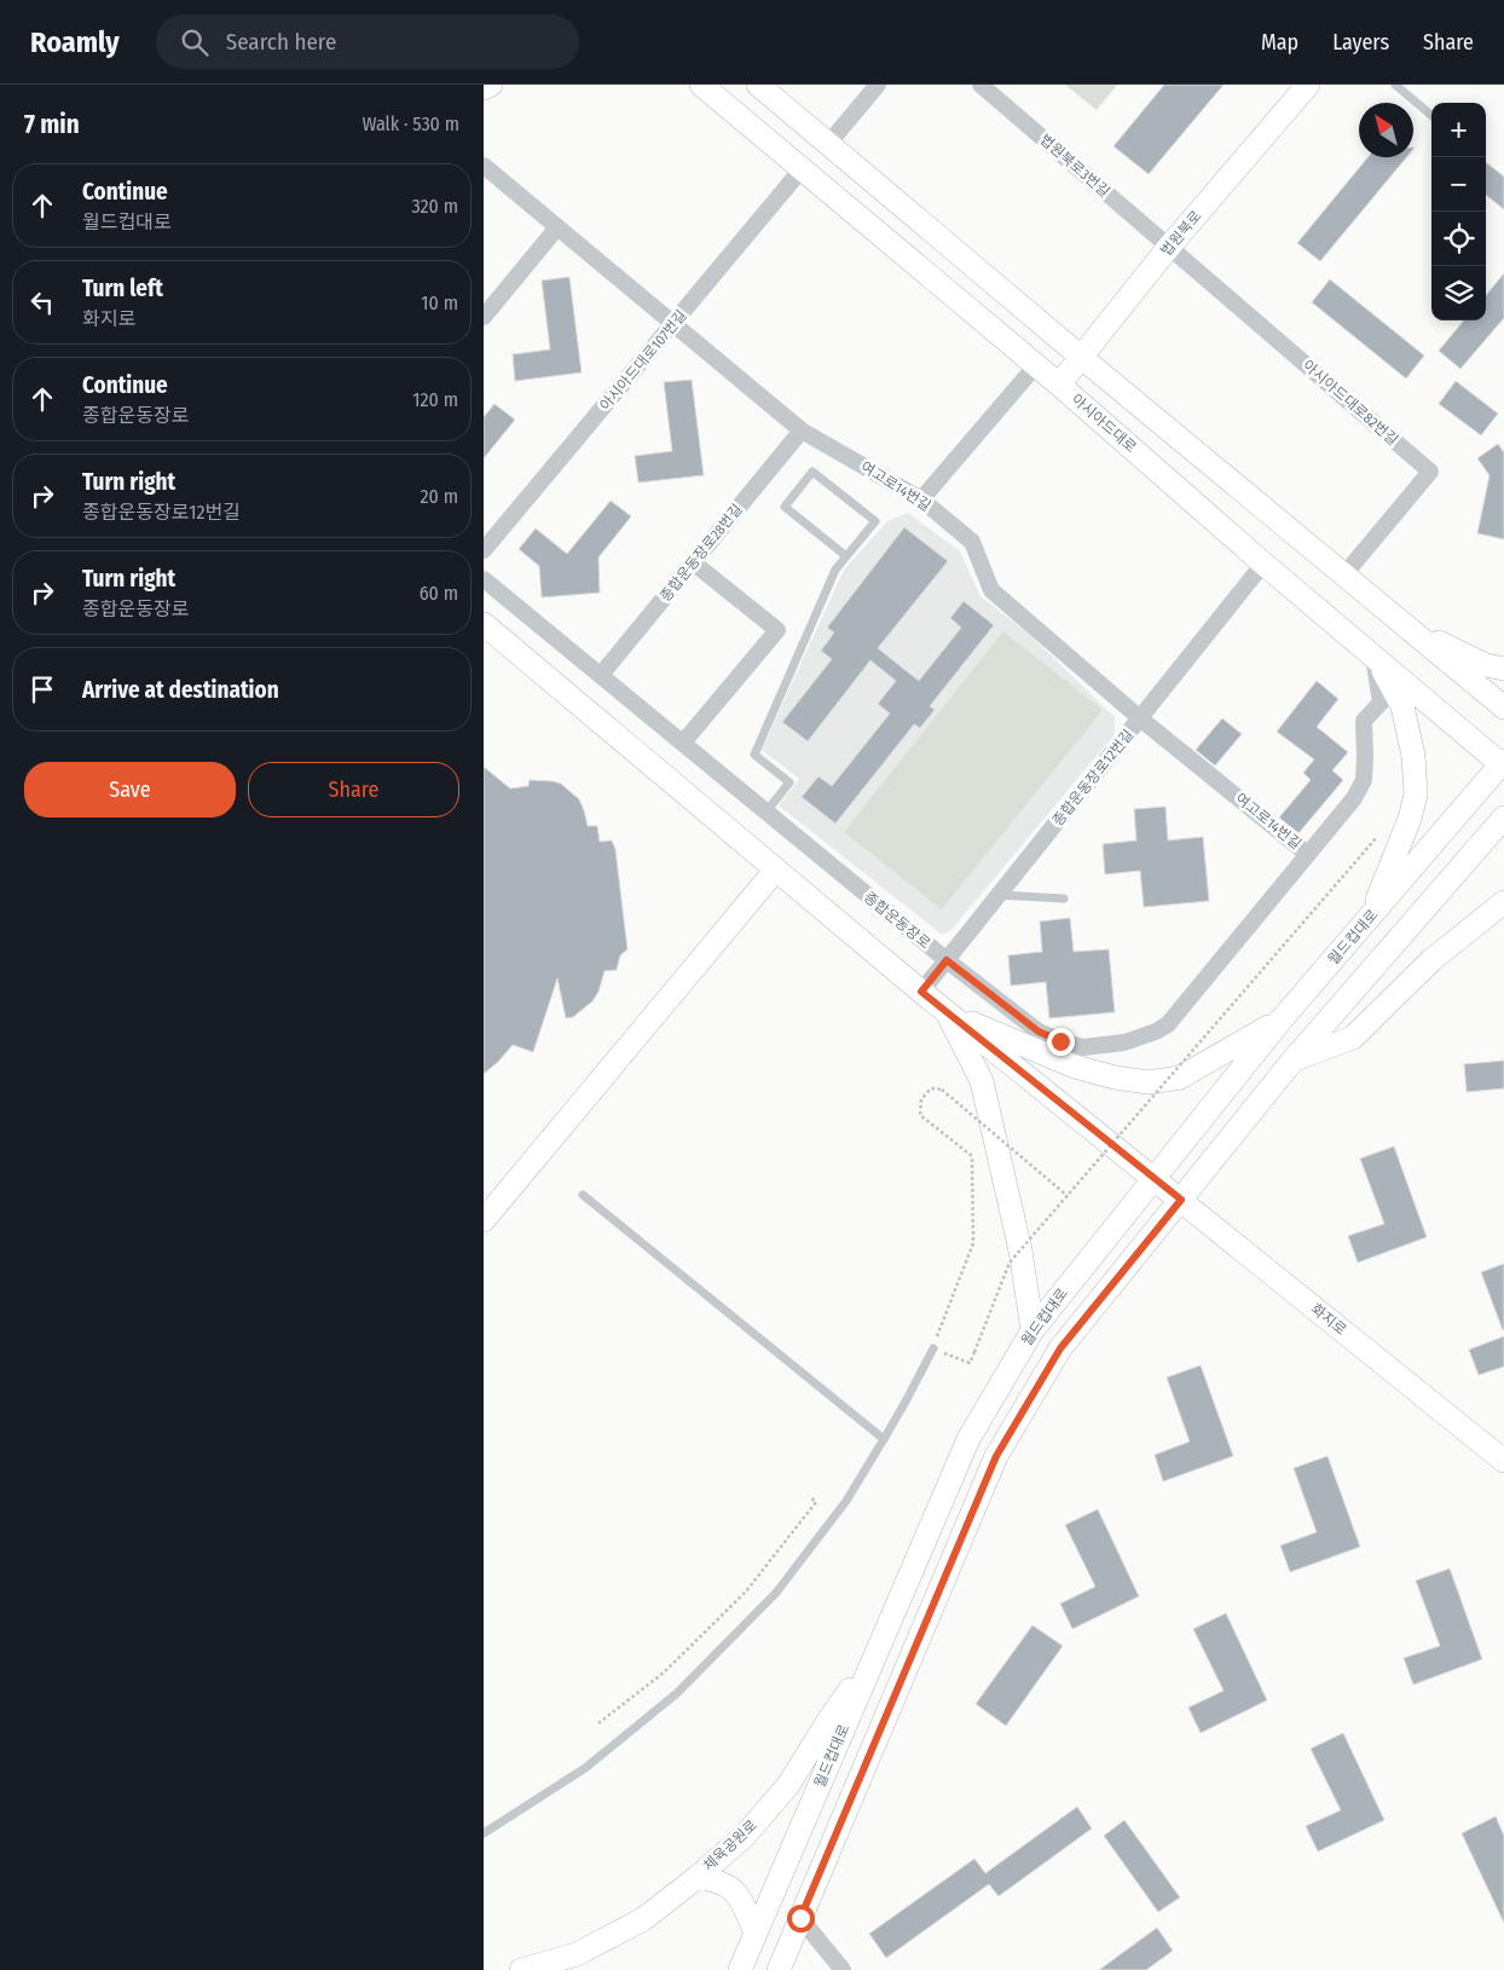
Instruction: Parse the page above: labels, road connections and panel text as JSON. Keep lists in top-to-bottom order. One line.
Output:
{"streets":{"main road":["법원북로","아시아드대로","월드컵대로","화지로","체육공원로"],"street":["법원북로3번길","아시아드대로107번길","아시아드대로82번길","여고로14번길","종합운동장로28번길","종합운동장로12번길","종합운동장로"]},"crossings":[["법원북로3번길","법원북로"],["법원북로3번길","아시아드대로82번길"],["법원북로","아시아드대로82번길"],["법원북로","아시아드대로"],["아시아드대로107번길","아시아드대로"],["아시아드대로107번길","여고로14번길"],["아시아드대로","종합운동장로12번길"],["아시아드대로","종합운동장로"],["아시아드대로","월드컵대로"],["여고로14번길","종합운동장로28번길"],["여고로14번길","종합운동장로12번길"],["여고로14번길","종합운동장로"],["종합운동장로28번길","종합운동장로"],["종합운동장로12번길","종합운동장로"],["월드컵대로","화지로"],["월드컵대로","체육공원로"]],"north":"top left","page":{"header":"Roamly","search":"Search here","nav":["Map","Layers","Share"],"heading":["7 min","Walk · 530 m"],"map_buttons":["+","−"],"list":[["Continue","월드컵대로","320 m"],["Turn left","화지로","10 m"],["Continue","종합운동장로","120 m"],["Turn right","종합운동장로12번길","20 m"],["Turn right","종합운동장로","60 m"],"Arrive at destination"],"buttons":["Save","Share"]}}
